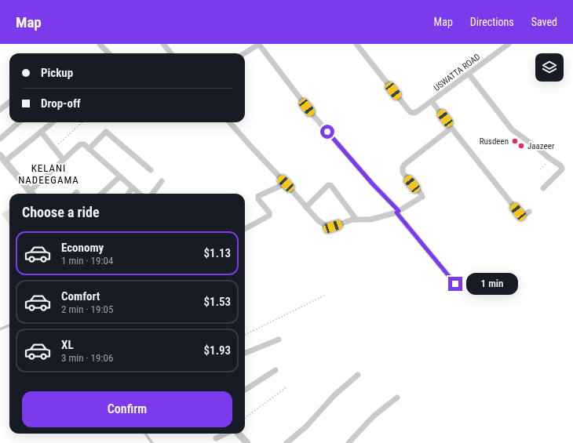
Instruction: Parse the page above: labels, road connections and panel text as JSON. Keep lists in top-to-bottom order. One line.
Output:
{"streets":{"street":["USWATTA ROAD"]},"districts":["KELANI NADEEGAMA"],"places":["Rusdeen","Jaazeer"],"page":{"header":"Map","nav":["Map","Directions","Saved"],"banner":["Pickup","Drop-off"],"heading":"Choose a ride","list":[{"name":"Economy","note":"1 min · 19:04","value":"$1.13"},{"name":"Comfort","note":"2 min · 19:05","value":"$1.53"},{"name":"XL","note":"3 min · 19:06","value":"$1.93"}],"bubble":"1 min","buttons":"Confirm"}}
